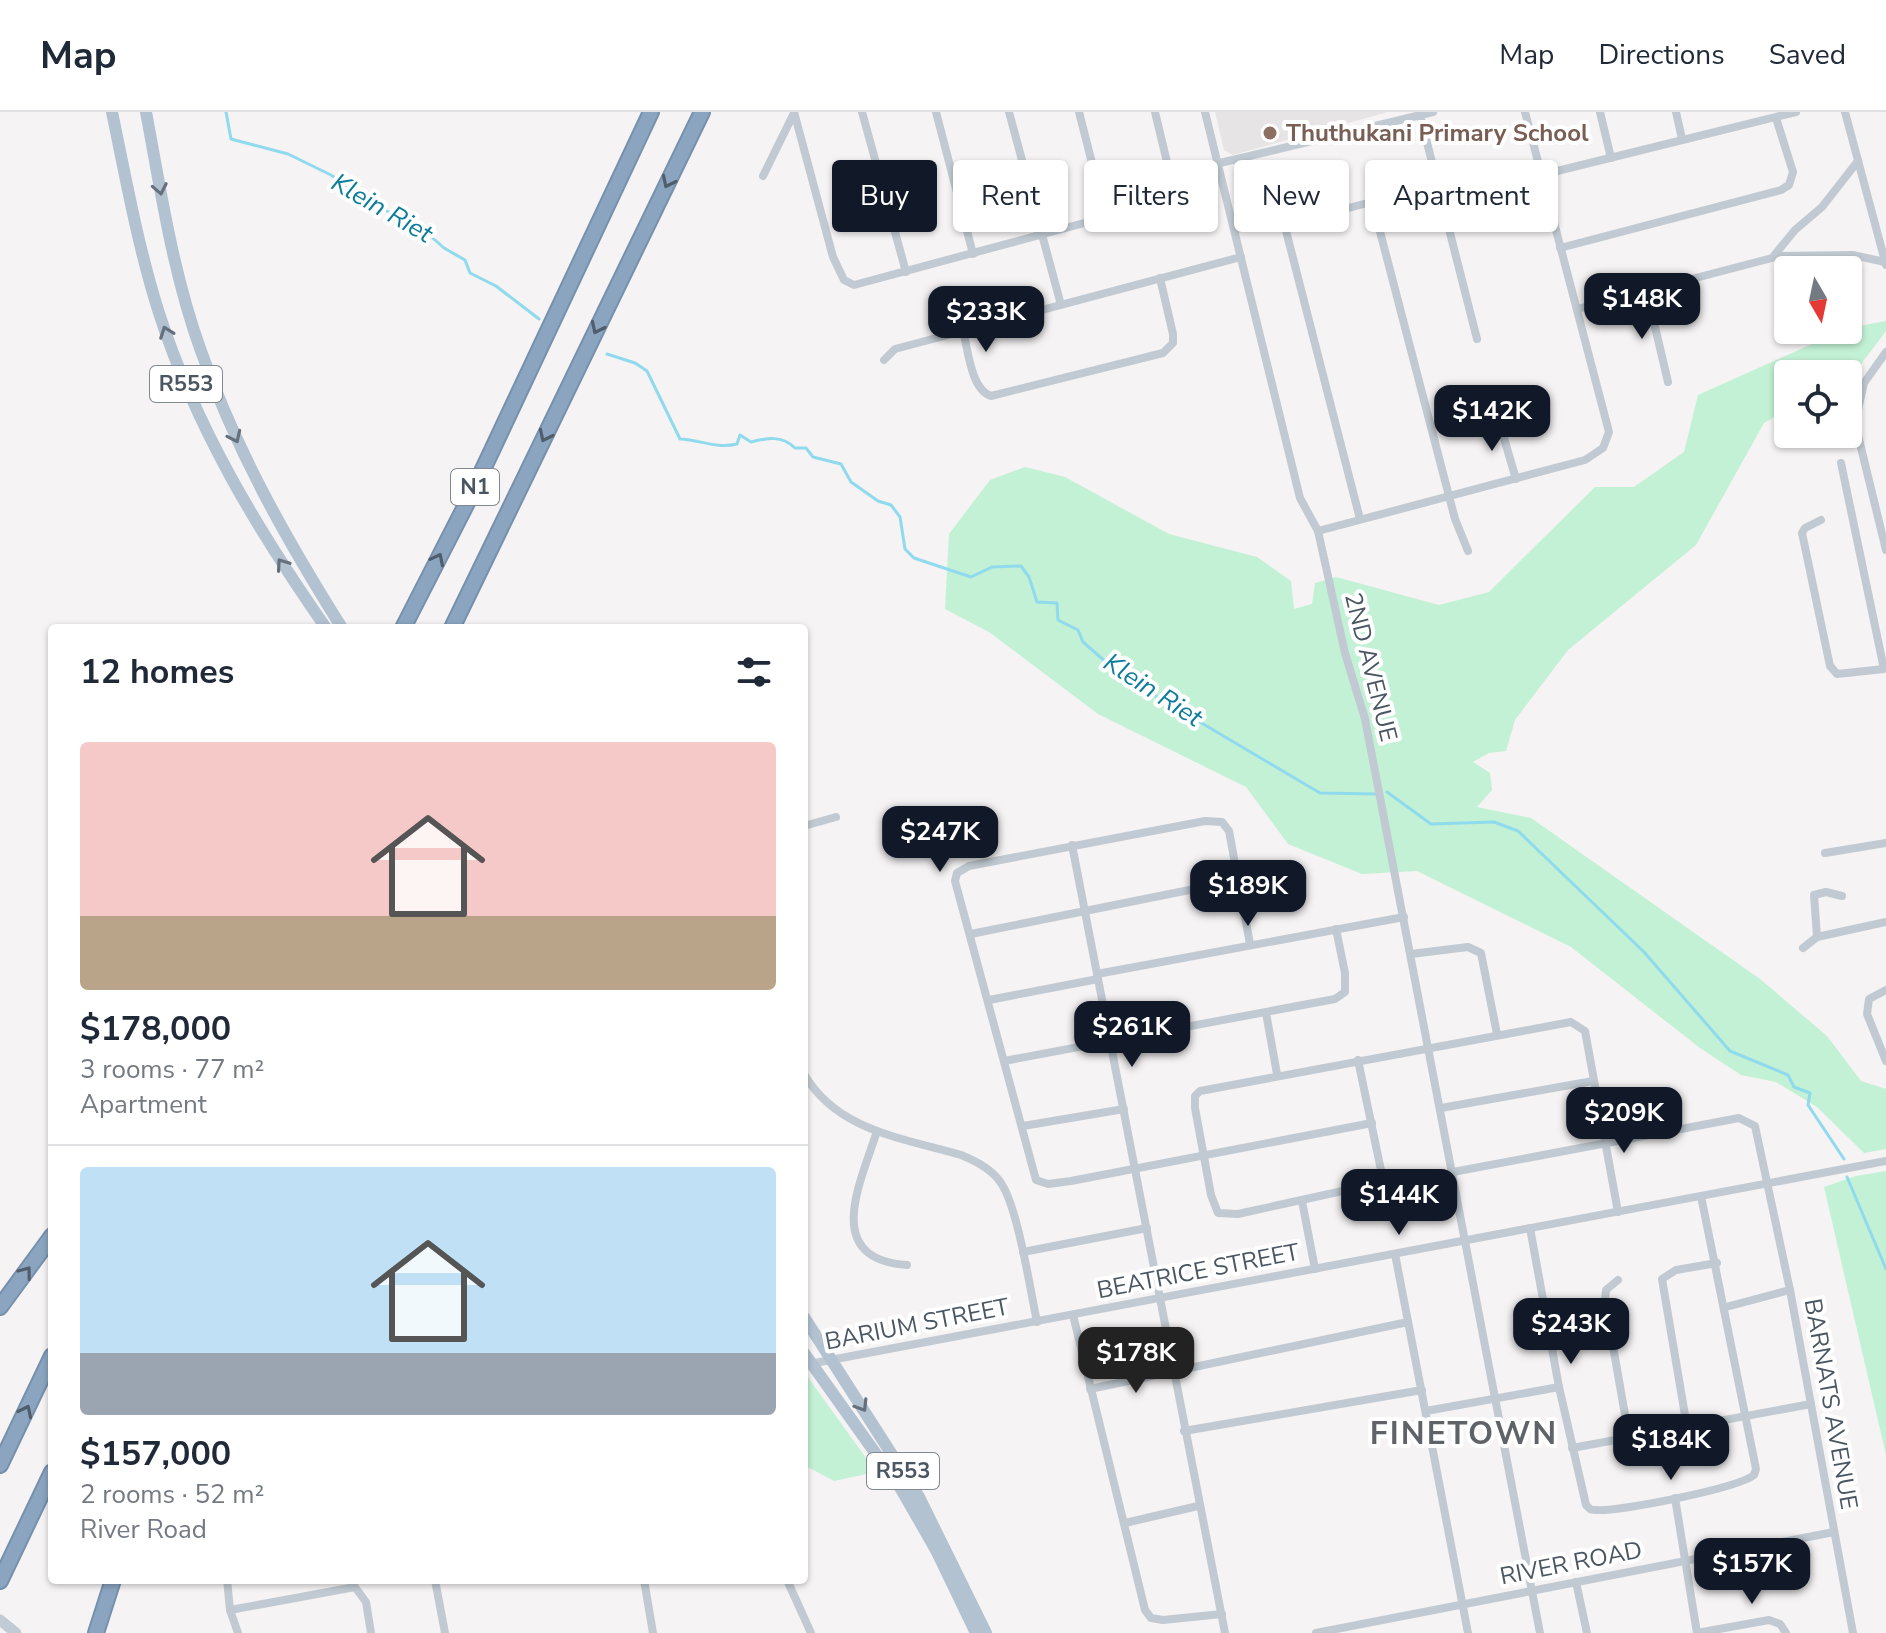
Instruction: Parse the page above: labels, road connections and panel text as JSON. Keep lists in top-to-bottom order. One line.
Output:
{"streets":{"highway":["N1"],"main road":["R553"],"street":["2ND AVENUE","BEATRICE STREET","BARIUM STREET","BARNATS AVENUE","RIVER ROAD"]},"crossings":[["R553","BARIUM STREET"],["2ND AVENUE","BEATRICE STREET"],["2ND AVENUE","RIVER ROAD"],["BEATRICE STREET","BARIUM STREET"],["BEATRICE STREET","BARNATS AVENUE"],["BARNATS AVENUE","RIVER ROAD"]],"districts":["FINETOWN"],"water":["Klein Riet"],"places":["Thuthukani Primary School"],"north":"bottom","page":{"header":"Map","nav":["Map","Directions","Saved"],"chip":["Buy","Rent","Filters","New","Apartment"],"price":["$148K","$233K","$142K","$247K","$189K","$261K","$209K","$144K","$243K","$178K","$184K","$157K"],"heading":"12 homes","list":[{"name":"$178,000","note":"3 rooms · 77 m² · Apartment"},{"name":"$157,000","note":"2 rooms · 52 m² · River Road"}]}}
